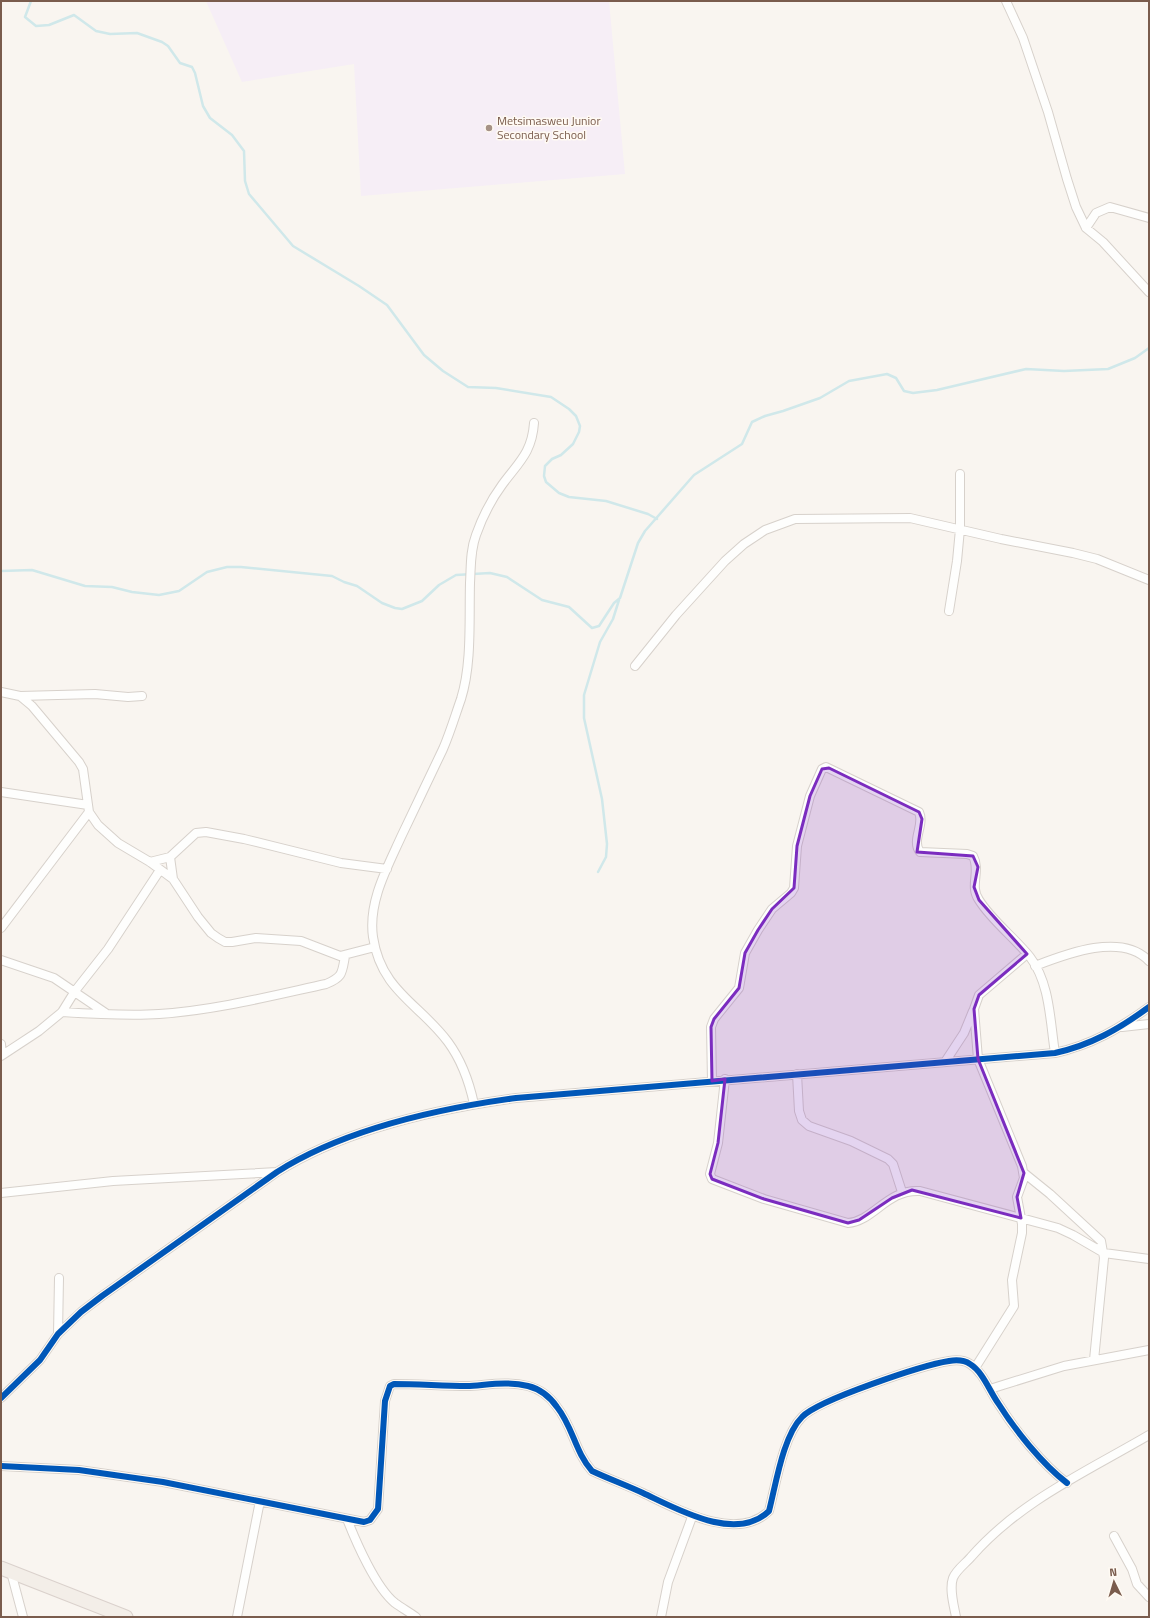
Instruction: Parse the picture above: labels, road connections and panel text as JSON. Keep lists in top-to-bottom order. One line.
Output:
{"places":["Metsimasweu Junior Secondary School"],"north":"top"}
